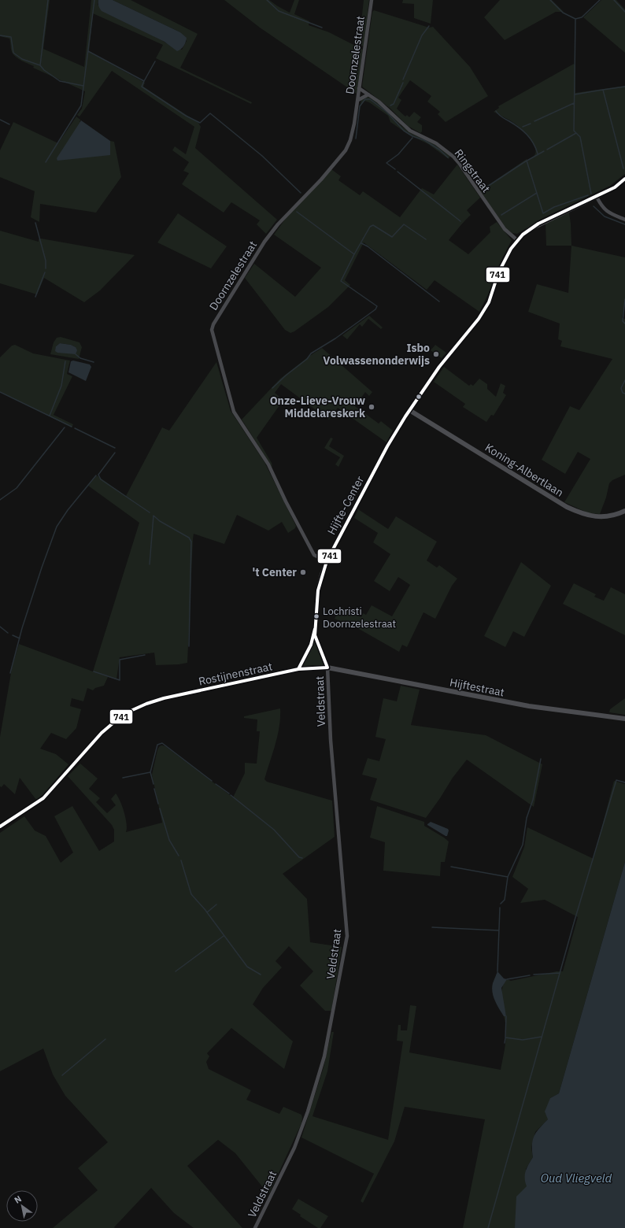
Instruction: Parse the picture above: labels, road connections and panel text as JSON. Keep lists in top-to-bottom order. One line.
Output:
{"streets":{"street":["Doornzelestraat","Ringstraat","Koning-Albertlaan","Hijfte-Center","Rostijnenstraat","Hijftestraat","Veldstraat"]},"crossings":[["Doornzelestraat","Ringstraat"],["Doornzelestraat","Hijfte-Center"],["Ringstraat","Hijfte-Center"],["Koning-Albertlaan","Hijfte-Center"],["Hijfte-Center","Rostijnenstraat"],["Hijfte-Center","Hijftestraat"],["Hijfte-Center","Veldstraat"],["Rostijnenstraat","Hijftestraat"],["Rostijnenstraat","Veldstraat"],["Hijftestraat","Veldstraat"]],"water":["Oud Vliegveld"],"places":["Isbo Volwassenonderwijs","Onze-Lieve-Vrouw Middelareskerk","'t Center","Lochristi Doornzelestraat"],"lines":["transit line 741"],"north":"top left"}
